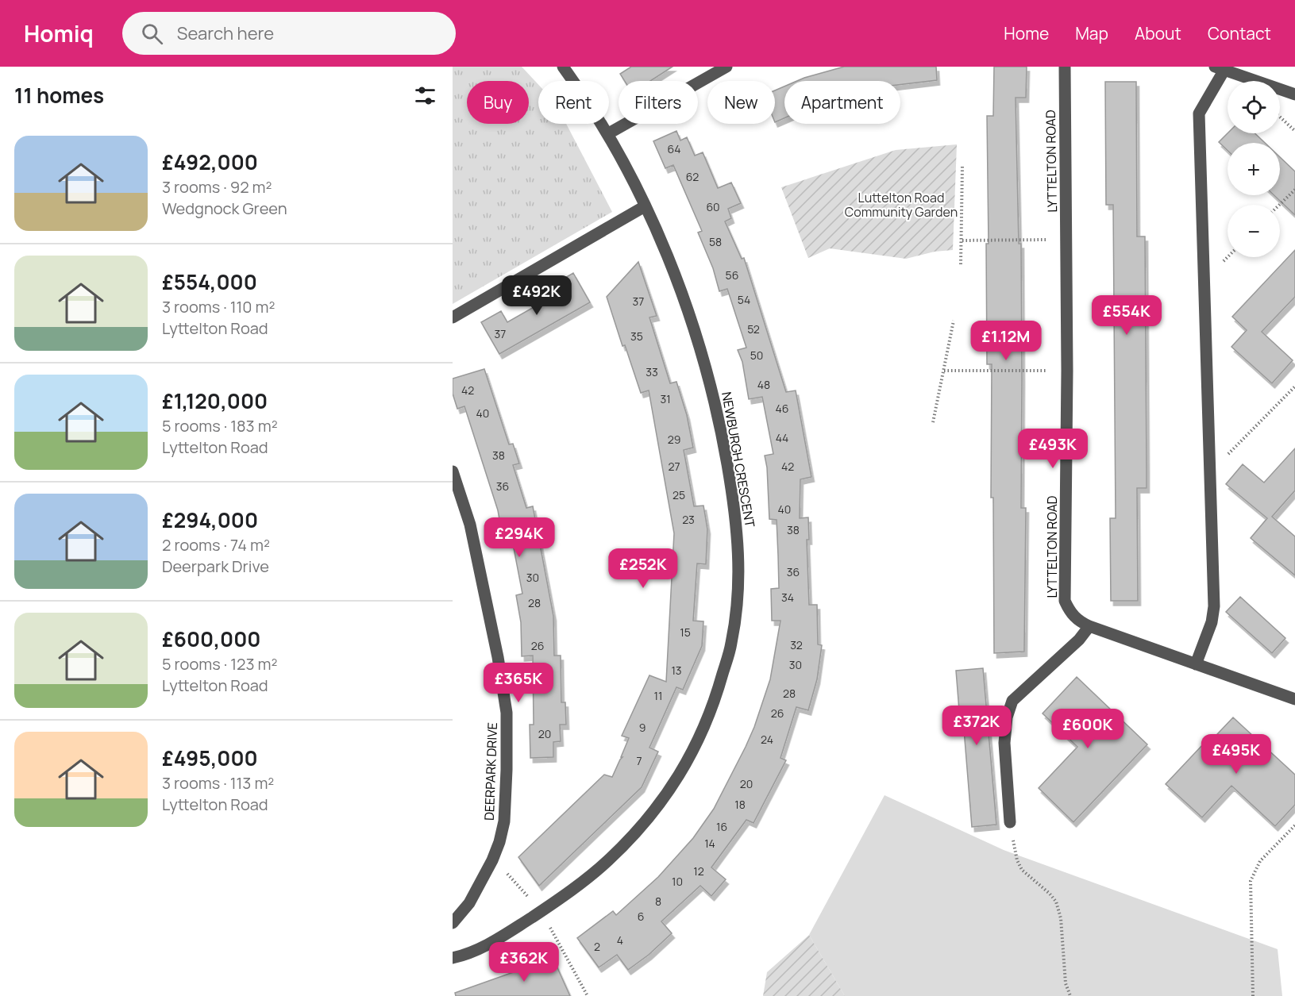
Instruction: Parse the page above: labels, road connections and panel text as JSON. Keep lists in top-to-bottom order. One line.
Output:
{"streets":{"street":["LYTTELTON ROAD","NEWBURGH CRESCENT","DEERPARK DRIVE"]},"parks":["Luttelton Road Community Garden"],"house_numbers":["64","62","60","58","56","54","37","52","37","35","50","33","48","42","31","46","40","44","29","38","27","42","36","25","40","23","38","36","30","34","28","15","32","26","30","13","28","11","26","9","20","24","7","20","18","16","14","12","10","8","6","4","2"],"page":{"header":"Homiq","search":"Search here","nav":["Home","Map","About","Contact"],"heading":"11 homes","map_buttons":["+","−"],"chip":["Buy","Rent","Filters","New","Apartment"],"list":[{"name":"£492,000","note":"3 rooms · 92 m² · Wedgnock Green"},{"name":"£554,000","note":"3 rooms · 110 m² · Lyttelton Road"},{"name":"£1,120,000","note":"5 rooms · 183 m² · Lyttelton Road"},{"name":"£294,000","note":"2 rooms · 74 m² · Deerpark Drive"},{"name":"£600,000","note":"5 rooms · 123 m² · Lyttelton Road"},{"name":"£495,000","note":"3 rooms · 113 m² · Lyttelton Road"}],"price":["£492K","£554K","£1.12M","£493K","£294K","£252K","£365K","£372K","£600K","£495K","£362K"]}}
